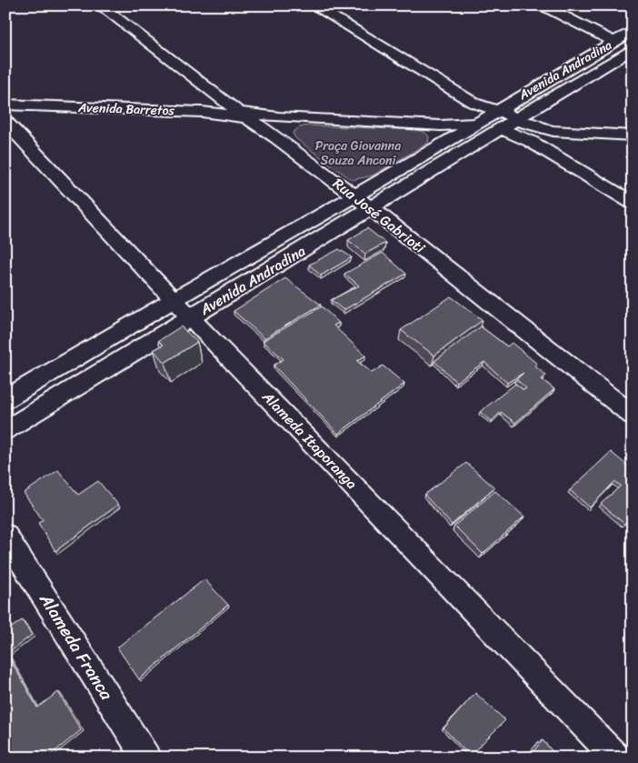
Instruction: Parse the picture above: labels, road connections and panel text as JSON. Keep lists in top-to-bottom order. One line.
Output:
{"streets":{"street":["Avenida Andradina","Avenida Barretos","Rua José Gabrioti","Alameda Itaporanga","Alameda Franca"]},"crossings":[["Avenida Andradina","Avenida Barretos"],["Avenida Andradina","Rua José Gabrioti"],["Avenida Andradina","Alameda Itaporanga"],["Avenida Barretos","Rua José Gabrioti"],["Avenida Barretos","Alameda Itaporanga"]],"parks":["Praça Giovanna Souza Anconi"]}
